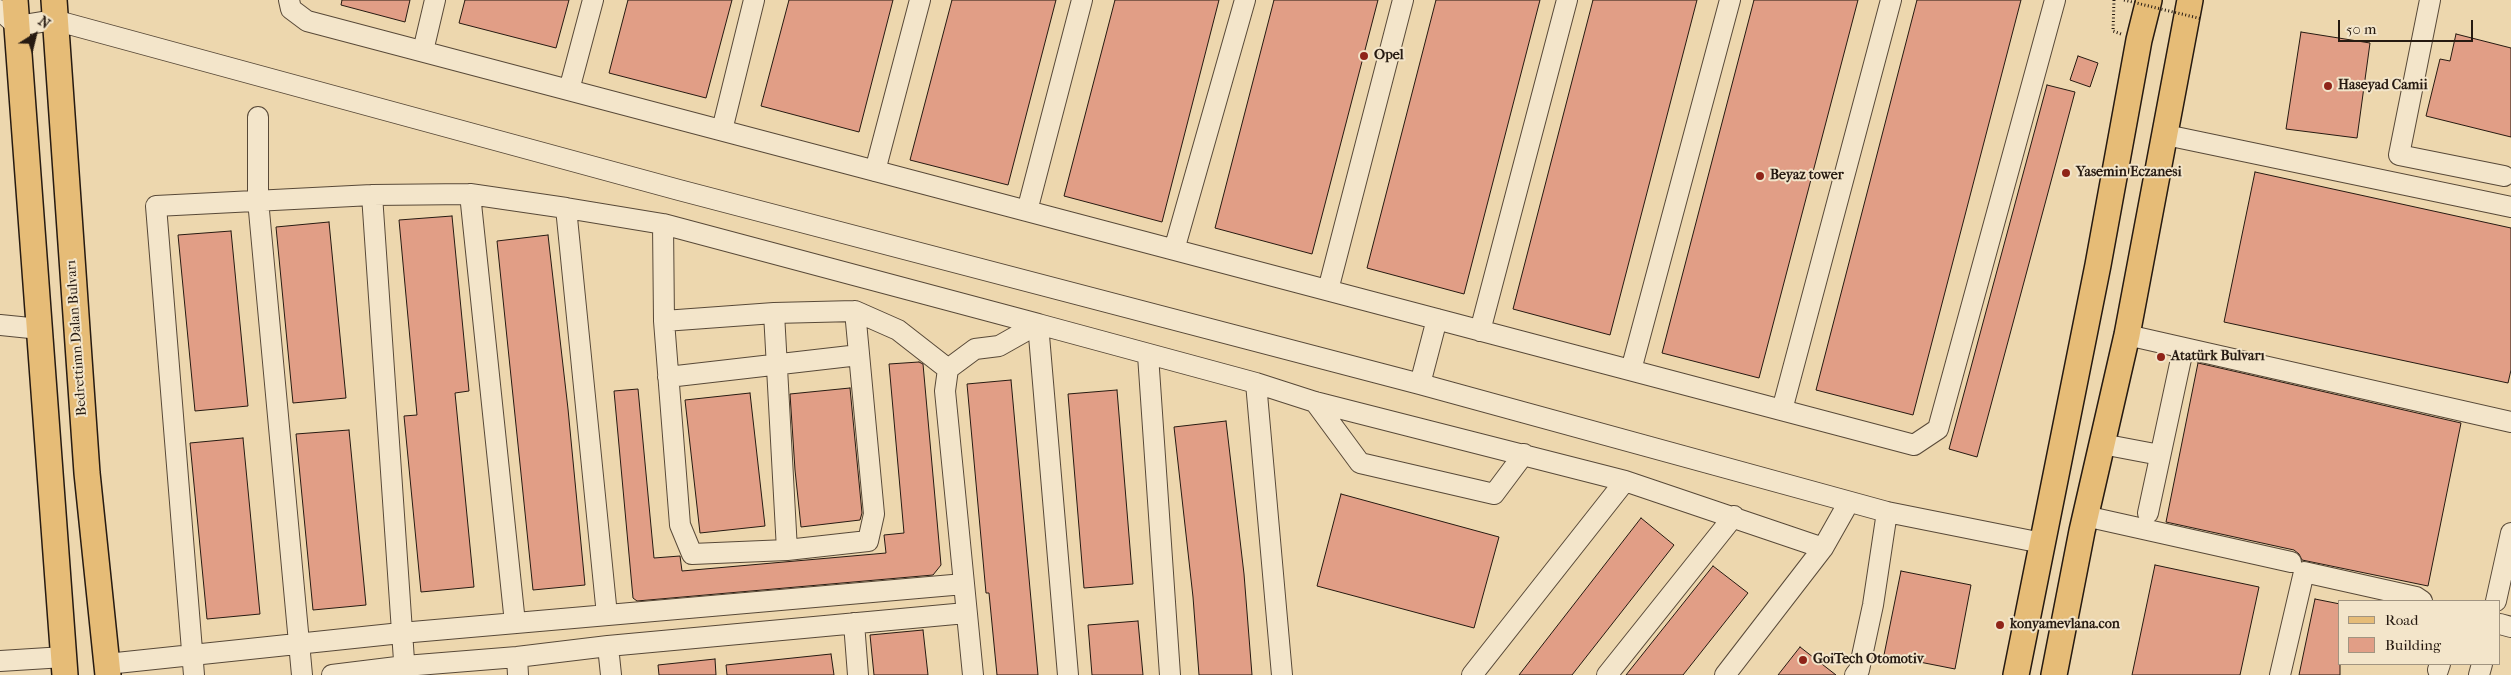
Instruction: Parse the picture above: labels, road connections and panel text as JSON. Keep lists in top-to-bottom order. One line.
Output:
{"streets":{"main road":["Bedrettimn Dalan Bulvarı"]},"places":["Opel","Haseyad Camii","Yasemin Eczanesi","Beyaz tower","Atatürk Bulvarı","konyamevlana.con","GoiTech Otomotiv"],"legend":["Road","Building"],"scale_bar":"50 m","north":"top right"}
